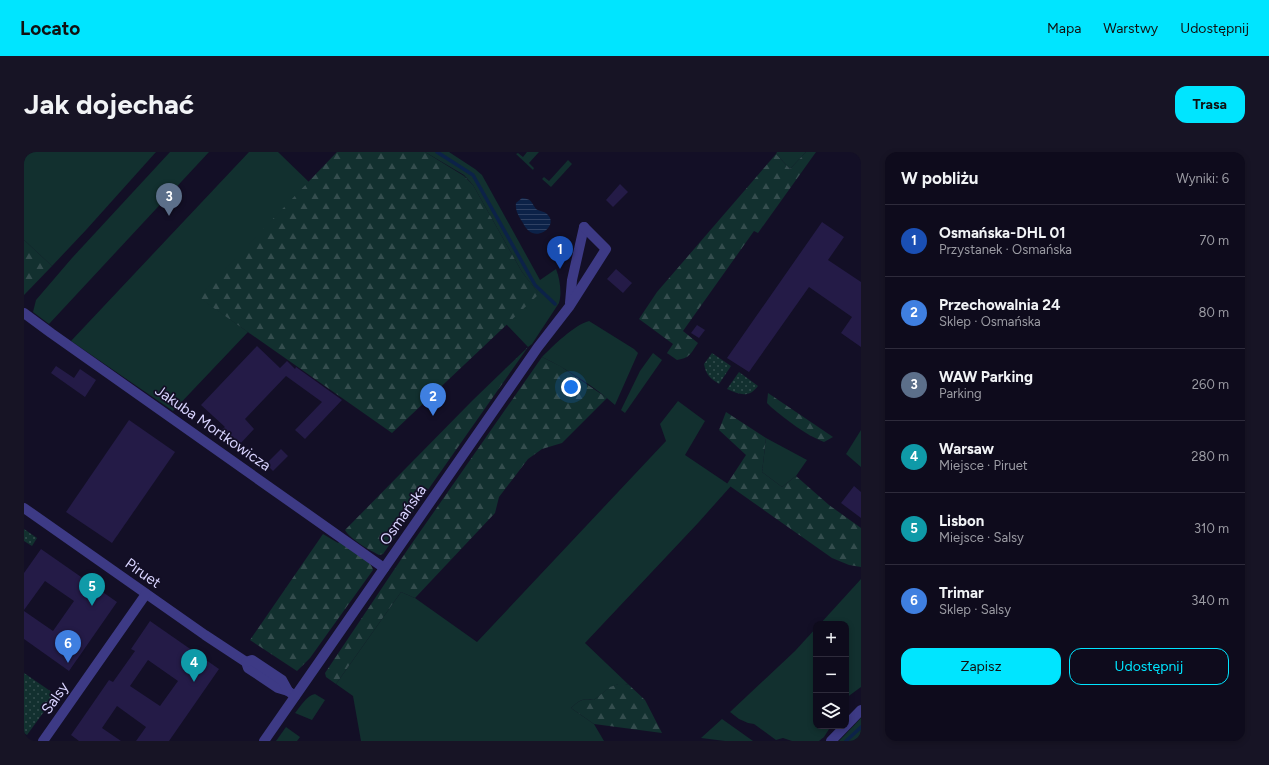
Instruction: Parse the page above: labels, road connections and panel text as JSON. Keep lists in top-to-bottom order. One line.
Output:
{"streets":{"street":["Jakuba Mortkowicza","Osmańska","Piruet","Salsy"]},"crossings":[["Jakuba Mortkowicza","Osmańska"],["Osmańska","Piruet"],["Piruet","Salsy"]],"page":{"header":"Locato","nav":["Mapa","Warstwy","Udostępnij"],"buttons":["Trasa",["Zapisz","Udostępnij"]],"title":"Jak dojechać","heading":["W pobliżu","Wyniki: 6"],"pins":["3","1","2","5","6","4"],"list":[{"mark":"1","name":"Osmańska-DHL 01","note":"Przystanek · Osmańska","value":"70 m"},{"mark":"2","name":"Przechowalnia 24","note":"Sklep · Osmańska","value":"80 m"},{"mark":"3","name":"WAW Parking","note":"Parking","value":"260 m"},{"mark":"4","name":"Warsaw","note":"Miejsce · Piruet","value":"280 m"},{"mark":"5","name":"Lisbon","note":"Miejsce · Salsy","value":"310 m"},{"mark":"6","name":"Trimar","note":"Sklep · Salsy","value":"340 m"}],"map_buttons":["+","−"]}}
